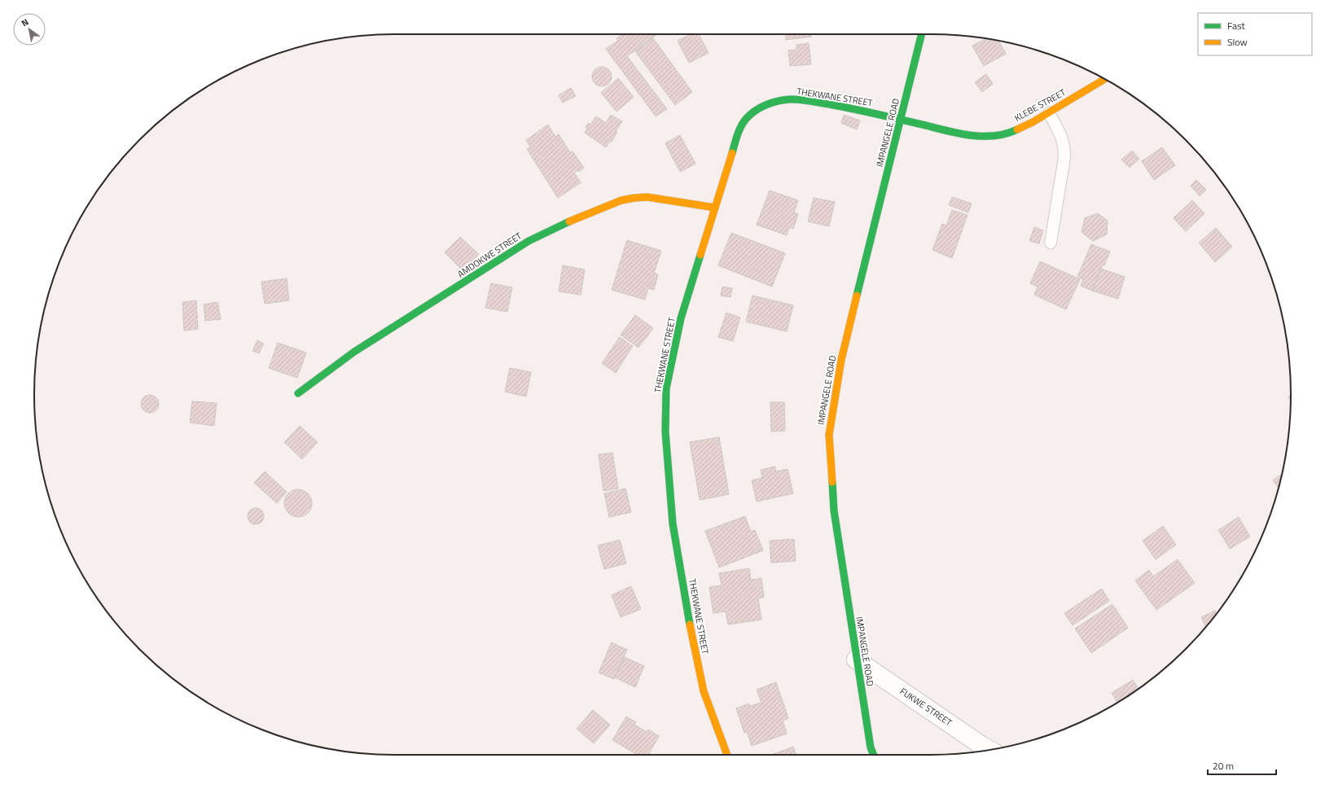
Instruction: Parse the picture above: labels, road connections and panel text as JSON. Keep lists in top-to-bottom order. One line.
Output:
{"streets":{"street":["THEKWANE STREET","KLEBE STREET","IMPANGELE ROAD","AMDOKWE STREET","FUKWE STREET"]},"crossings":[["THEKWANE STREET","KLEBE STREET"],["THEKWANE STREET","IMPANGELE ROAD"],["THEKWANE STREET","AMDOKWE STREET"],["KLEBE STREET","IMPANGELE ROAD"],["IMPANGELE ROAD","FUKWE STREET"]],"legend":["Fast","Slow"],"scale_bar":"20 m","north":"top left"}
